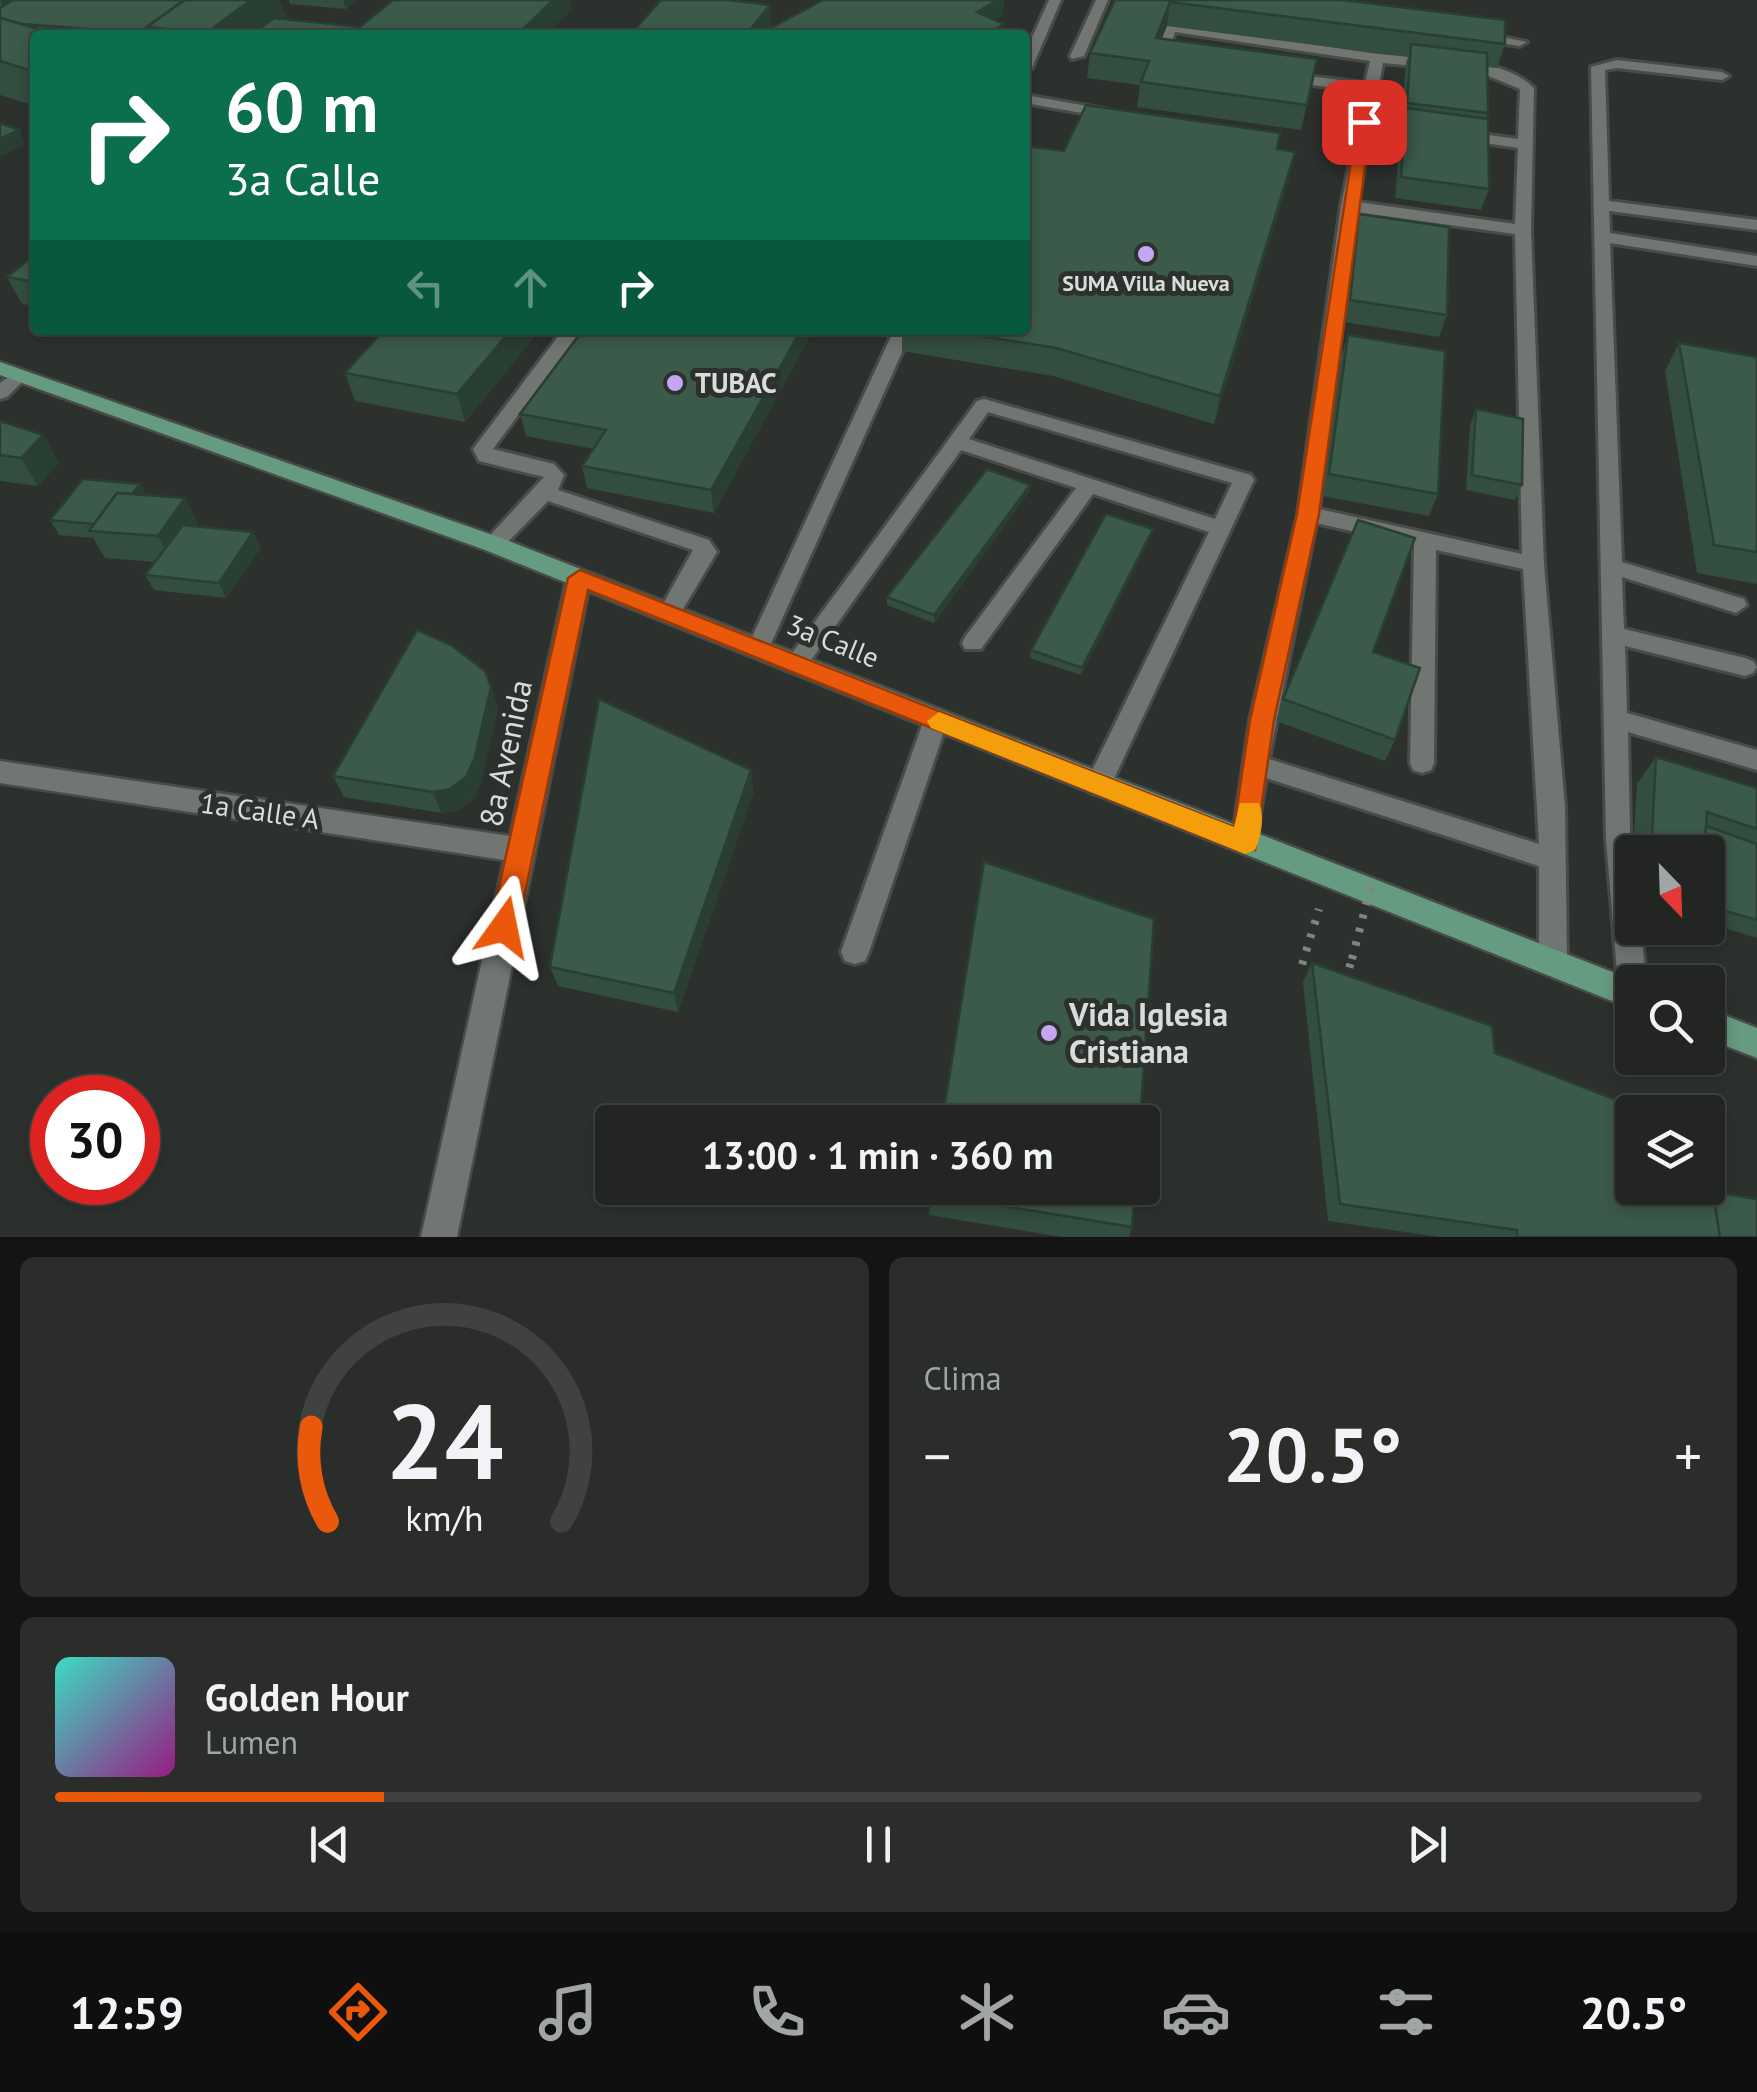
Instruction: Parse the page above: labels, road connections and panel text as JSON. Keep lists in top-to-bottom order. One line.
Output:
{"streets":{"main road":["3a Calle"],"street":["8a Avenida","1a Calle A"]},"crossings":[["3a Calle","8a Avenida"],["8a Avenida","1a Calle A"]],"places":["SUMA Villa Nueva","TUBAC","Vida Iglesia Cristiana"],"north":"bottom right","page":{"turn":["60 m","3a Calle"],"limit":"30","trip":"13:00 · 1 min · 360 m","tile":"Clima","heat":["−","20.5°","+"],"song":["Golden Hour","Lumen"],"tabs":["12:59","20.5°"],"gauge":["24","km/h"]}}
